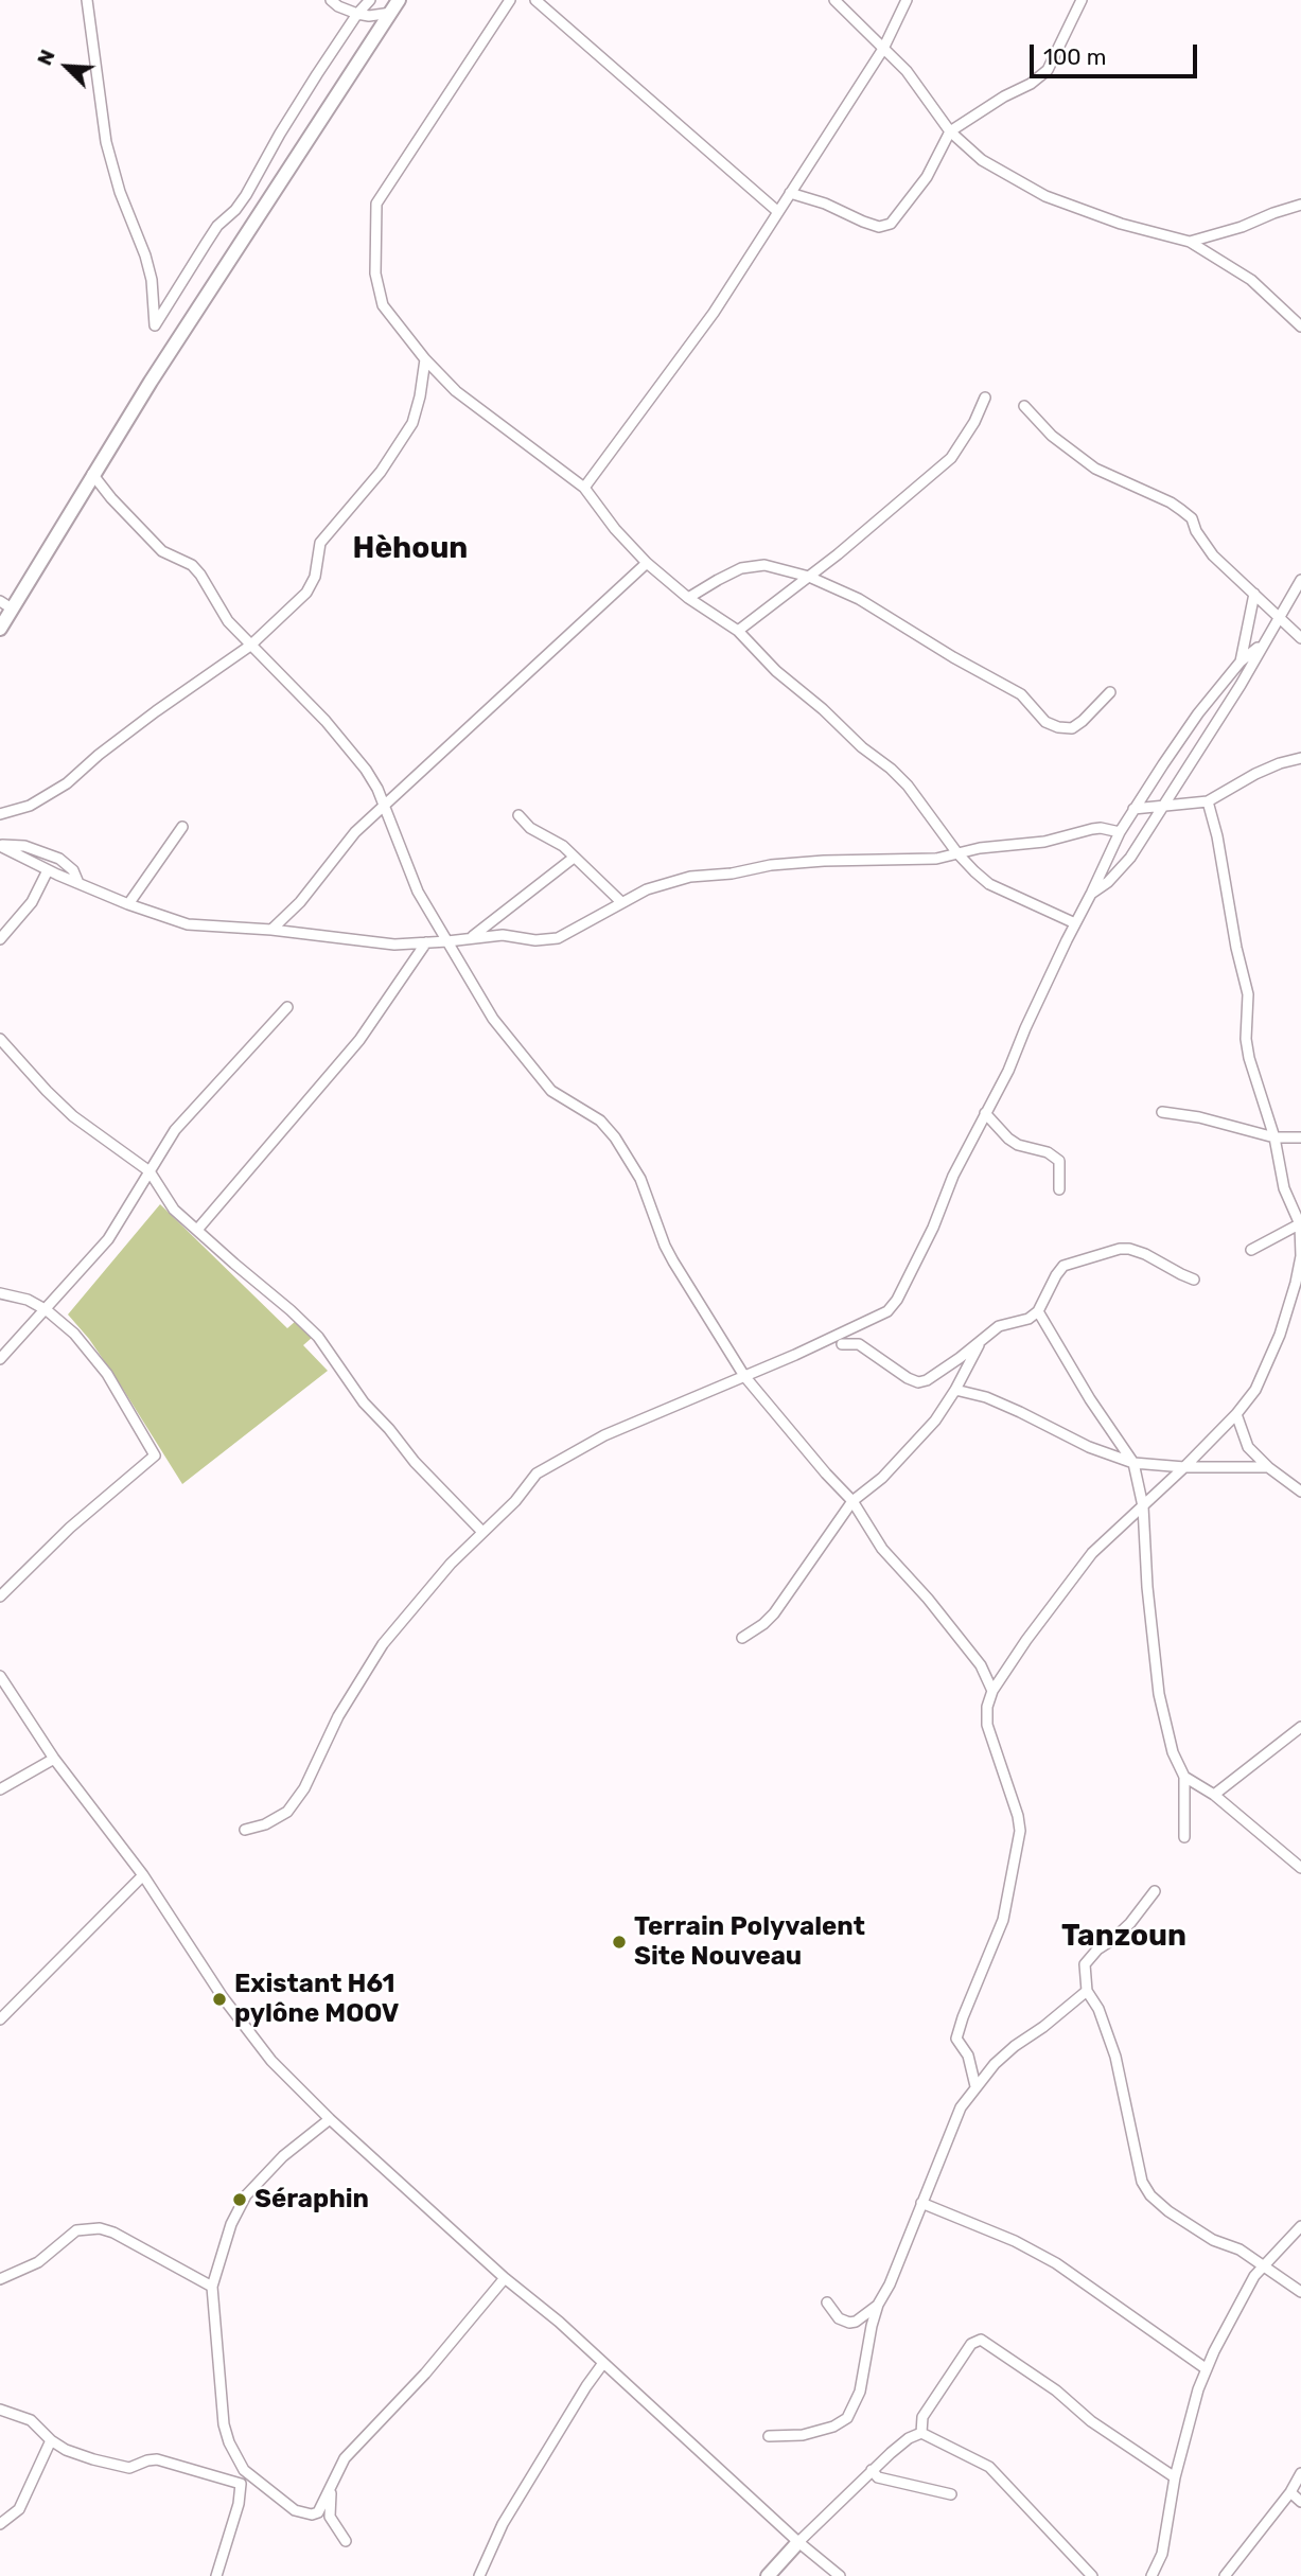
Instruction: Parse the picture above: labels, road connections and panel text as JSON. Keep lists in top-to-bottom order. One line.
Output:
{"districts":["Hèhoun","Tanzoun"],"places":["Terrain Polyvalent Site Nouveau","Existant H61 pylône MOOV","Séraphin"],"scale_bar":"100 m","north":"top left"}
